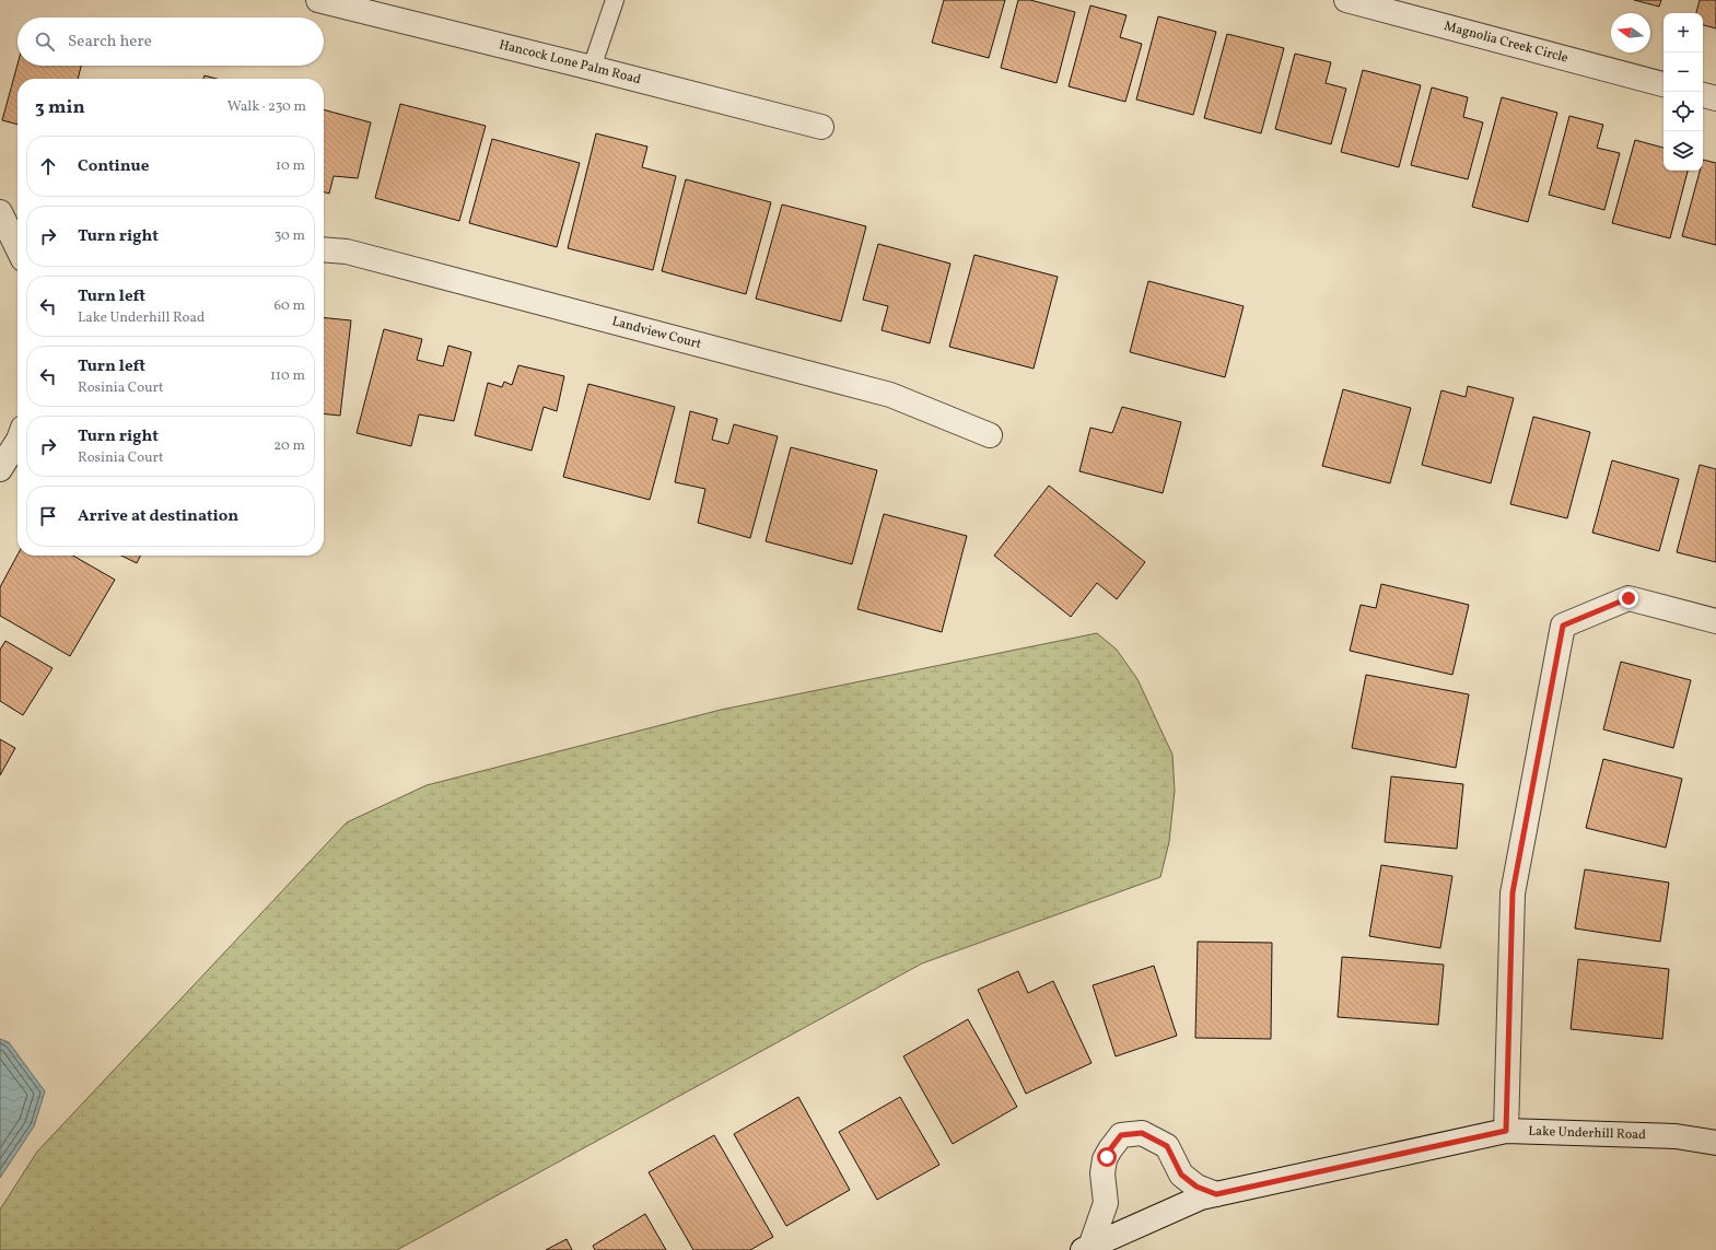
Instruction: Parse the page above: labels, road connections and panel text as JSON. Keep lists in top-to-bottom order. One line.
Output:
{"streets":{"street":["Magnolia Creek Circle","Hancock Lone Palm Road","Landview Court","Lake Underhill Road"]},"north":"left","page":{"map_buttons":["+","−"],"search":"Search here","heading":["3 min","Walk · 230 m"],"list":[["Continue","10 m"],["Turn right","30 m"],["Turn left","Lake Underhill Road","60 m"],["Turn left","Rosinia Court","110 m"],["Turn right","Rosinia Court","20 m"],"Arrive at destination"]}}
